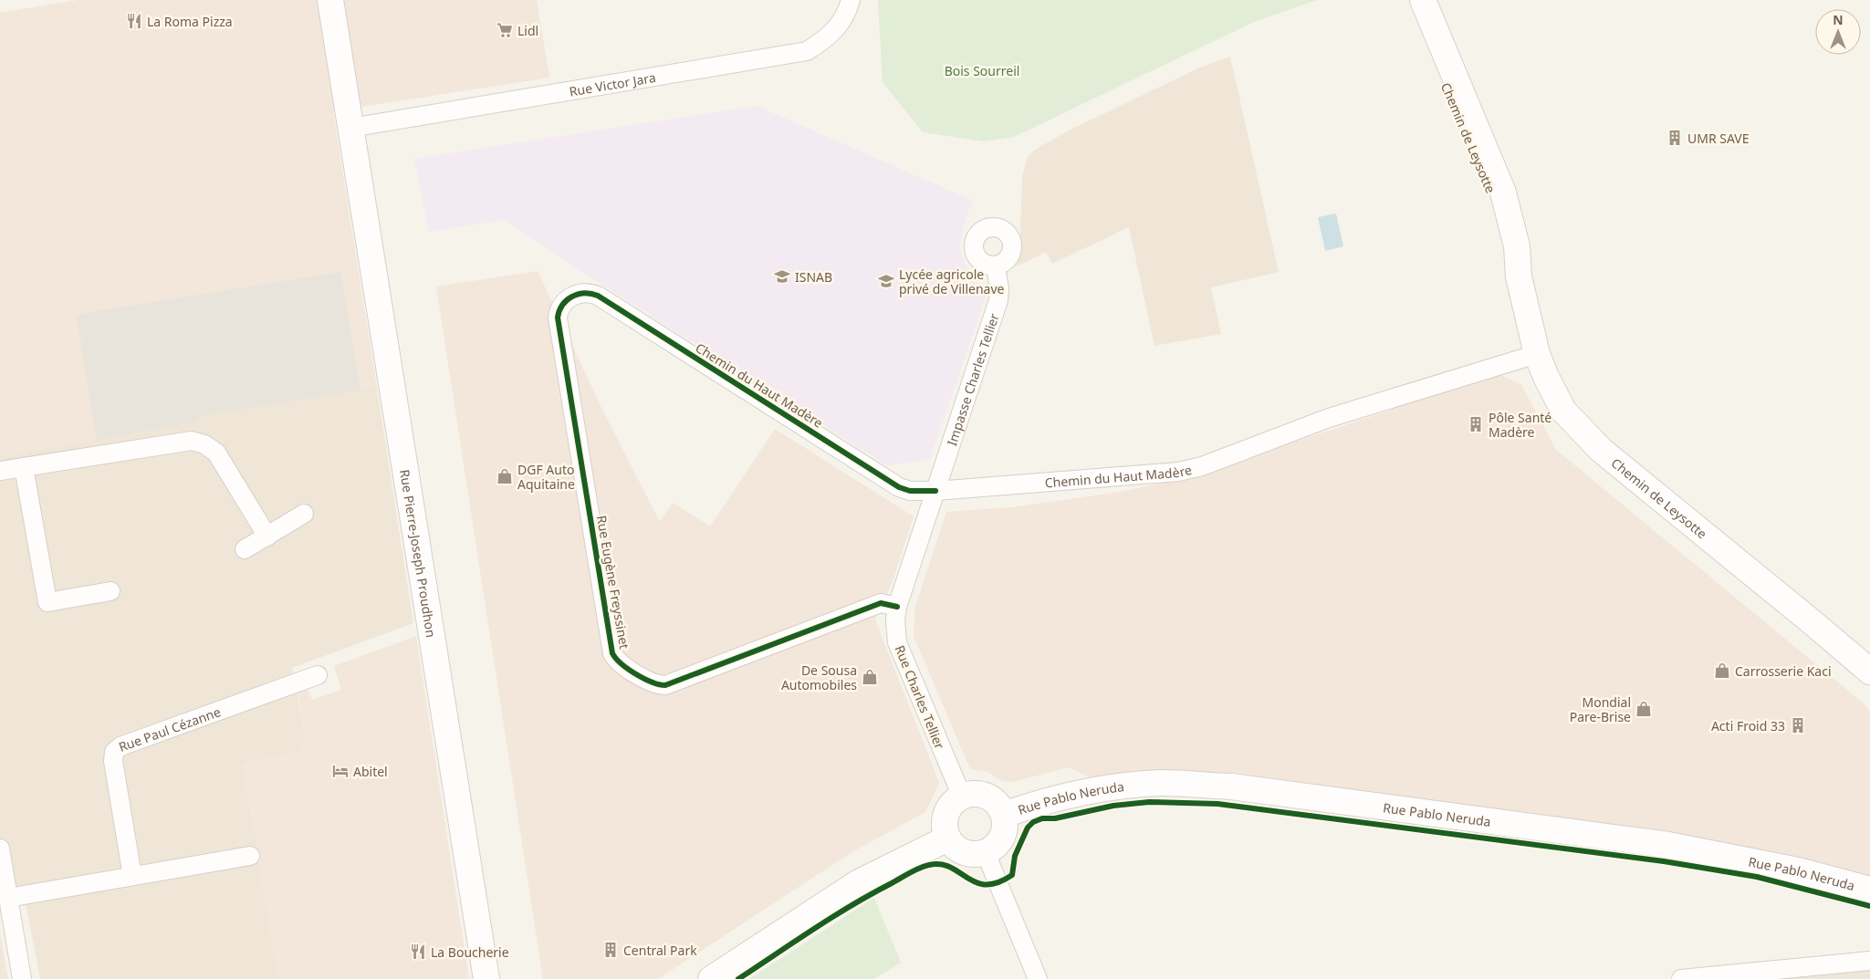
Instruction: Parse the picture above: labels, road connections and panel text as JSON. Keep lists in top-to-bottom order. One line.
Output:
{"streets":{"street":["Rue Victor Jara","Chemin de Leysotte","Impasse Charles Tellier","Chemin du Haut Madère","Rue Pierre-Joseph Proudhon","Rue Eugène Freyssinet","Rue Charles Tellier","Rue Paul Cézanne","Rue Pablo Neruda"]},"crossings":[["Rue Victor Jara","Rue Pierre-Joseph Proudhon"],["Chemin de Leysotte","Chemin du Haut Madère"],["Impasse Charles Tellier","Chemin du Haut Madère"],["Impasse Charles Tellier","Rue Charles Tellier"],["Chemin du Haut Madère","Rue Eugène Freyssinet"],["Chemin du Haut Madère","Rue Charles Tellier"],["Rue Eugène Freyssinet","Rue Charles Tellier"],["Rue Charles Tellier","Rue Pablo Neruda"]],"parks":["Bois Sourreil"],"places":{"restaurant":["La Roma Pizza","La Boucherie"],"supermarket":["Lidl"],"building":["UMR SAVE","Pôle Santé Madère","Acti Froid 33","Central Park"],"school or university":["ISNAB","Lycée agricole privé de Villenave"],"shop":["DGF Auto Aquitaine","Carrosserie Kaci","De Sousa Automobiles","Mondial Pare-Brise"],"hotel":["Abitel"]},"north":"top"}
